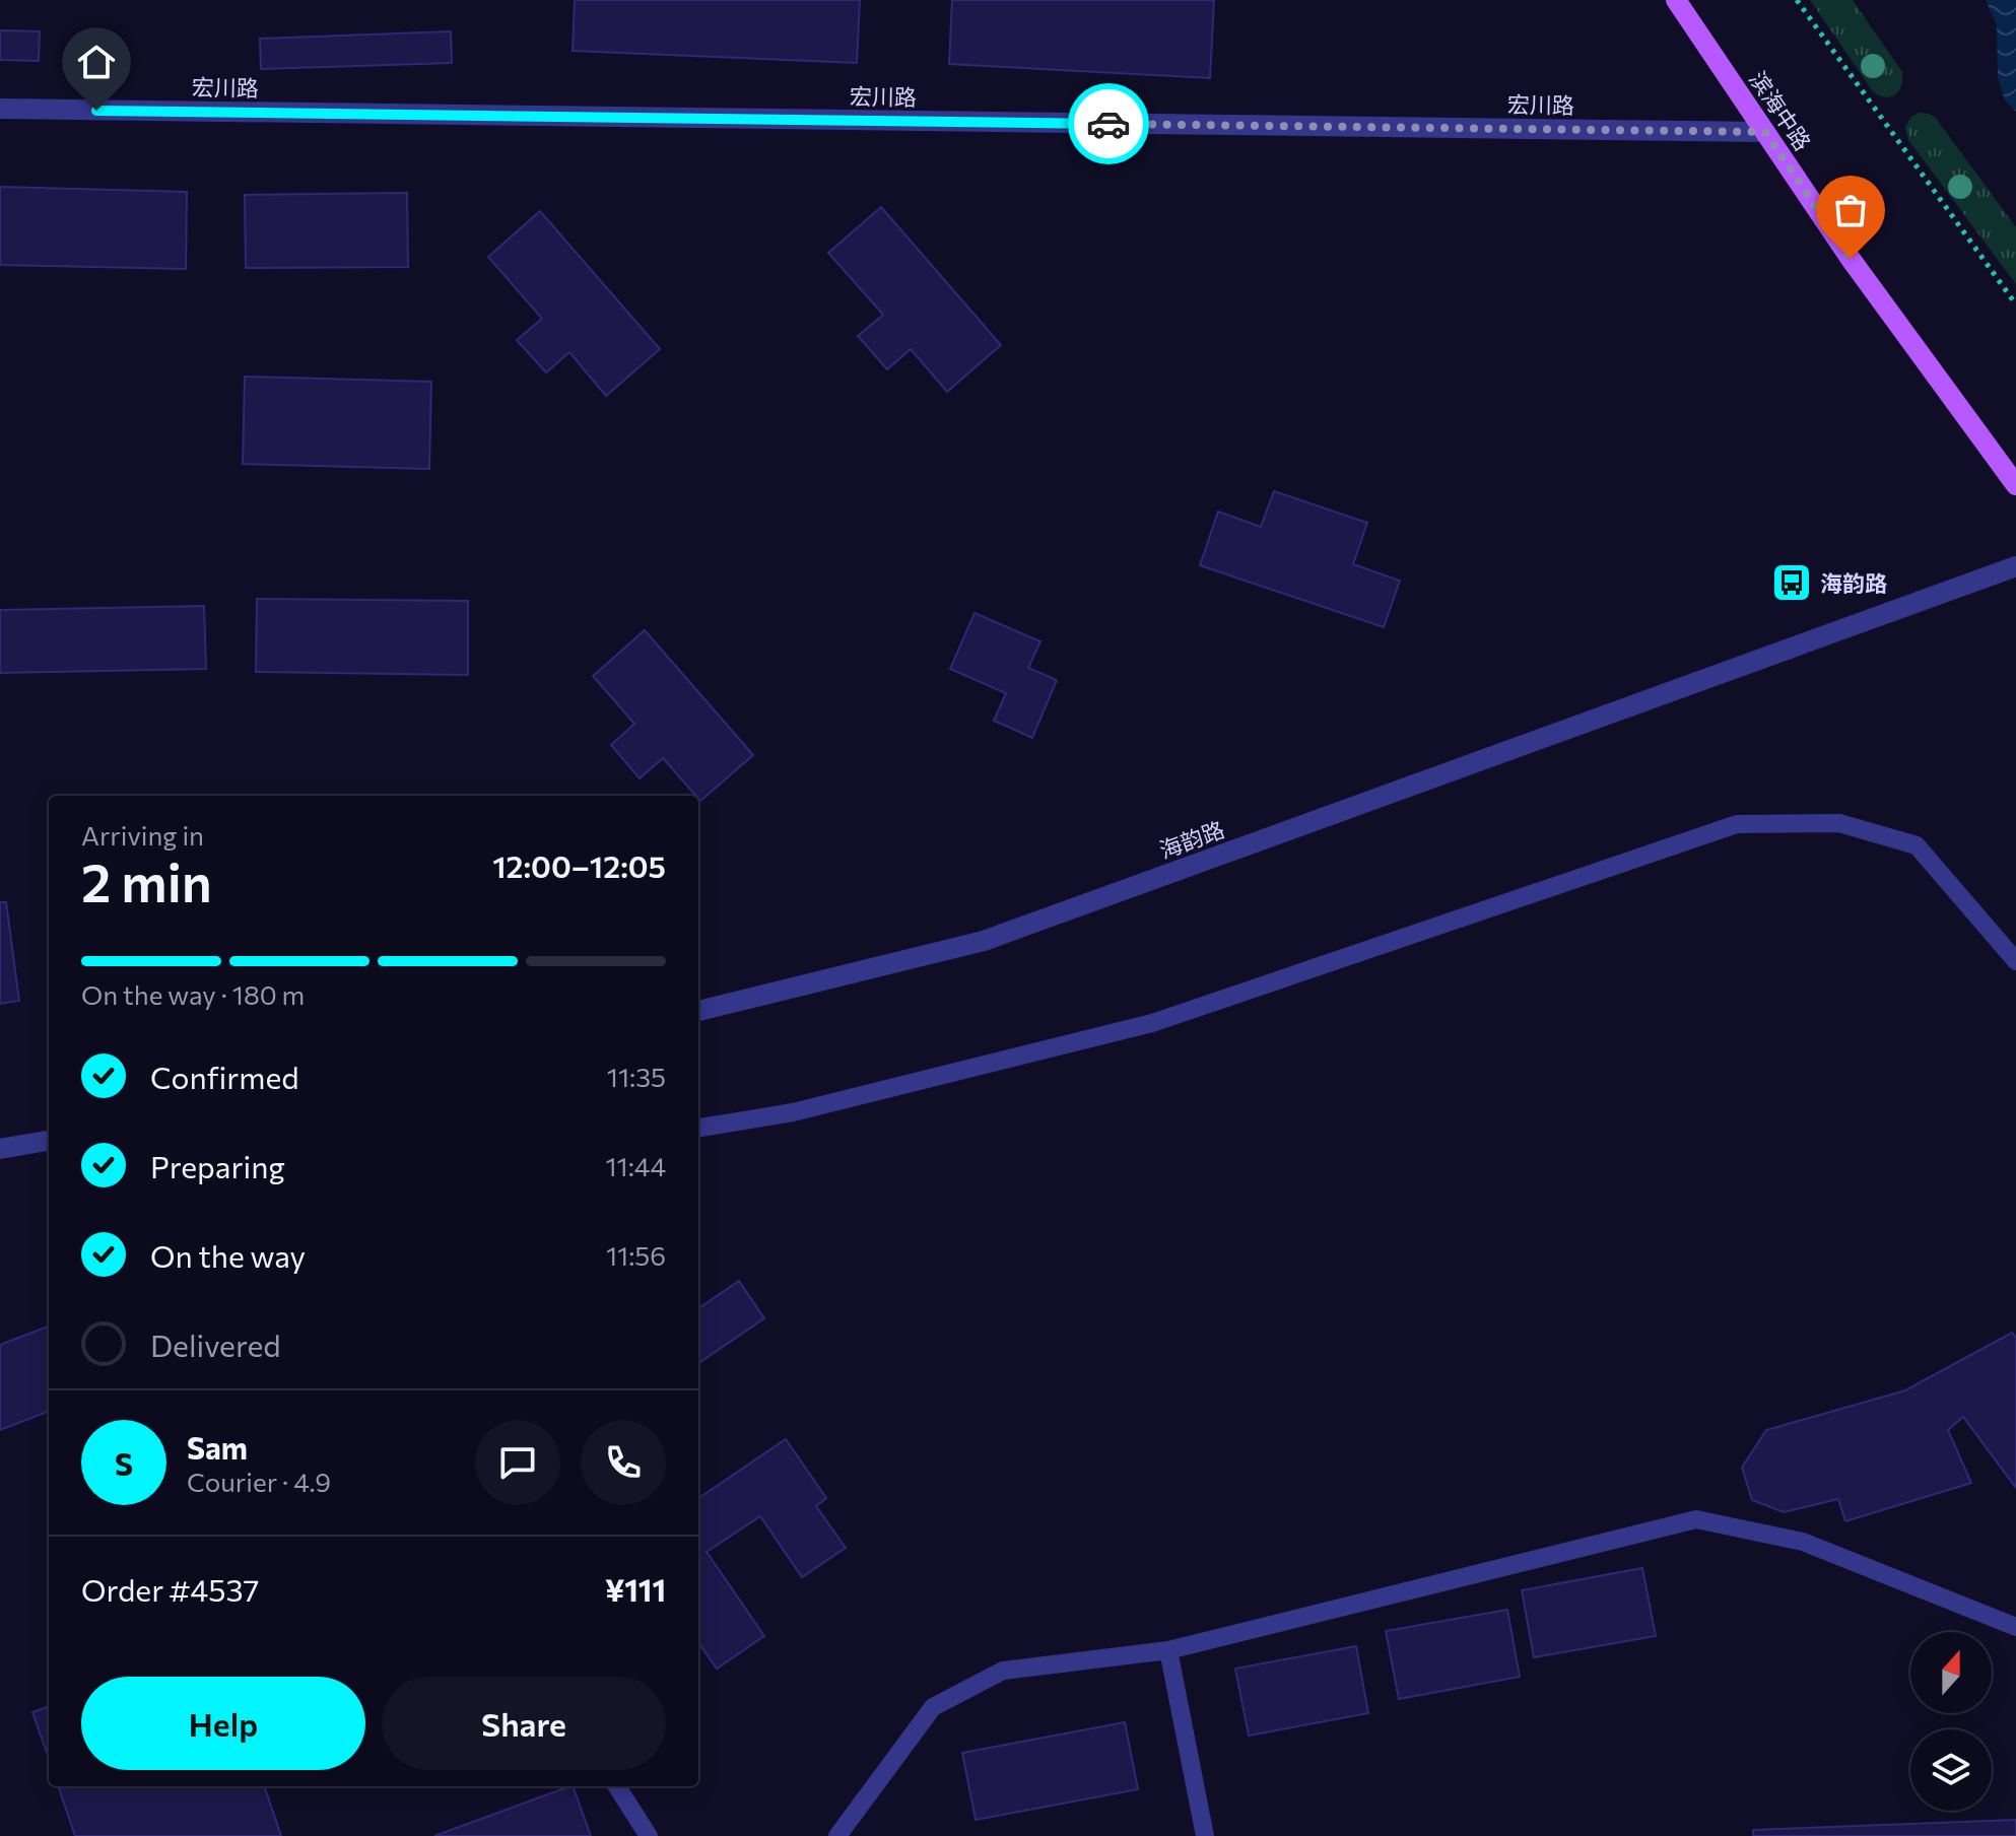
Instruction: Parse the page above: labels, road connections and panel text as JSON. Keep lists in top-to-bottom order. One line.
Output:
{"streets":{"main road":["滨海中路"],"street":["宏川路","海韵路"]},"crossings":[["宏川路","滨海中路"]],"places":{"bus stop":["海韵路"]},"north":"top","page":{"heading":["2 min","Arriving in","12:00–12:05"],"panel":["Sam","Courier · 4.9","Order #4537","¥111"],"bar":"On the way · 180 m","list":[["Confirmed","11:35"],["Preparing","11:44"],["On the way","11:56"],"Delivered"],"round":"S","buttons":["Help","Share"]}}
